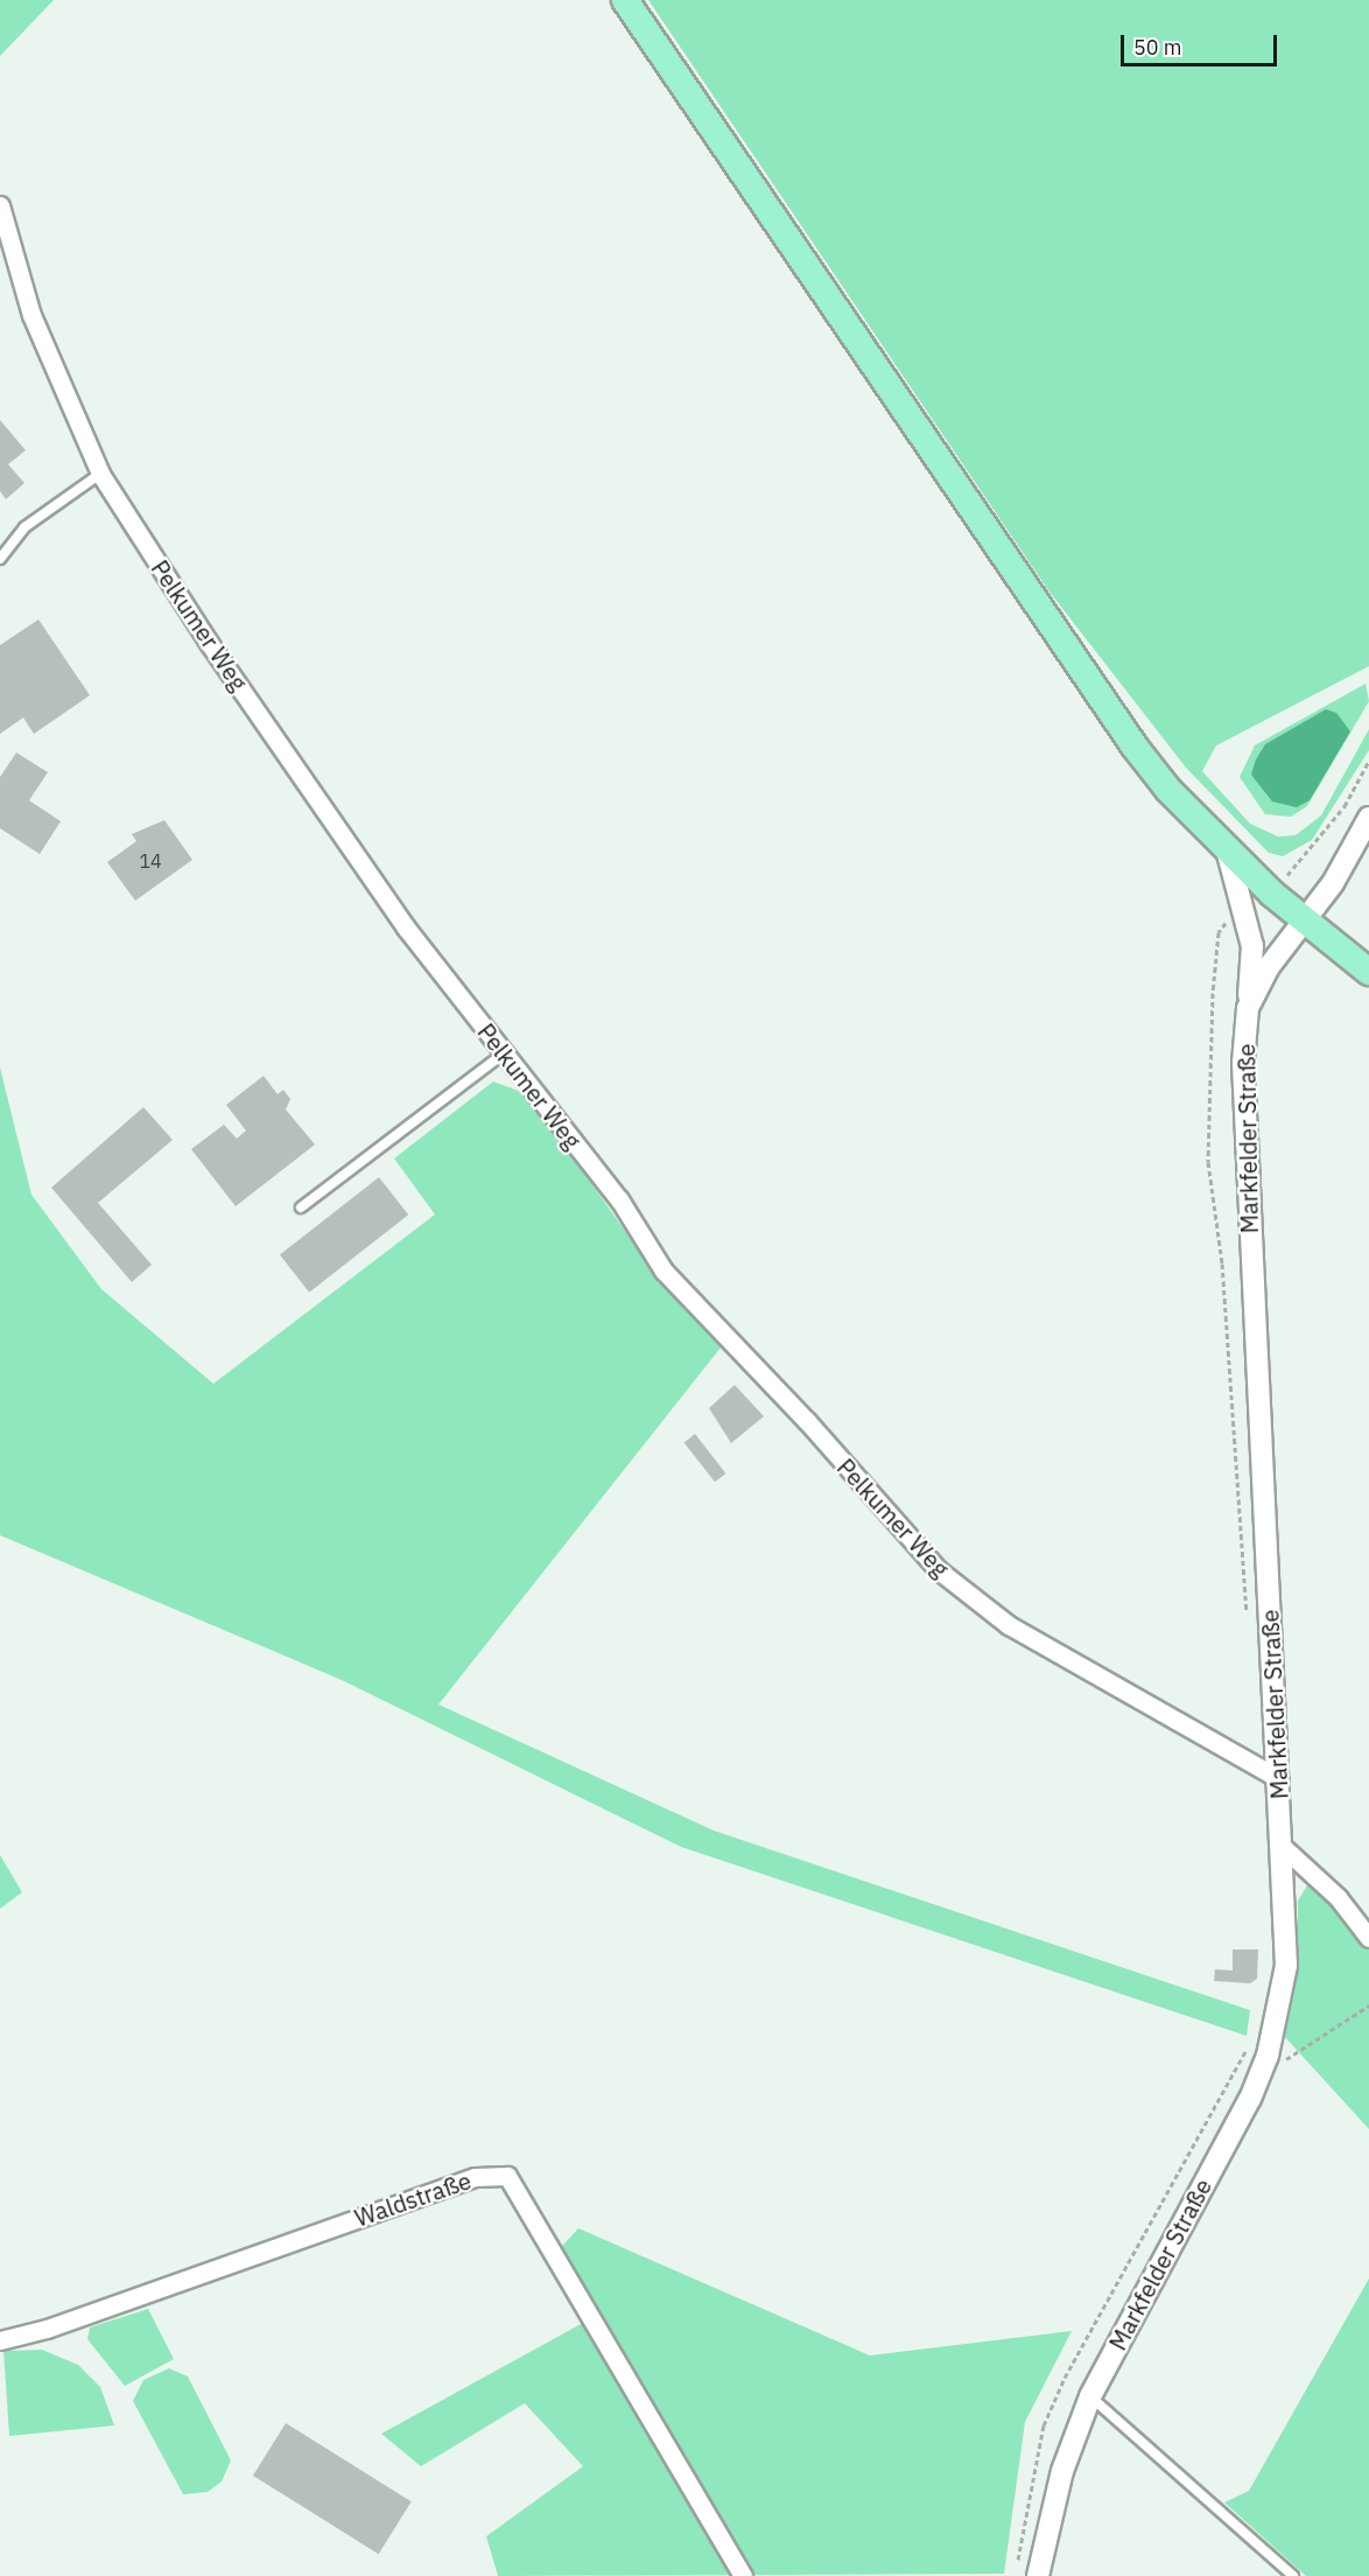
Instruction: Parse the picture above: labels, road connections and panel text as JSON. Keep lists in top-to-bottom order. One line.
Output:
{"streets":{"street":["Pelkumer Weg","Markfelder Straße","Waldstraße"]},"crossings":[["Pelkumer Weg","Markfelder Straße"]],"house_numbers":["14"],"scale_bar":"50 m"}
